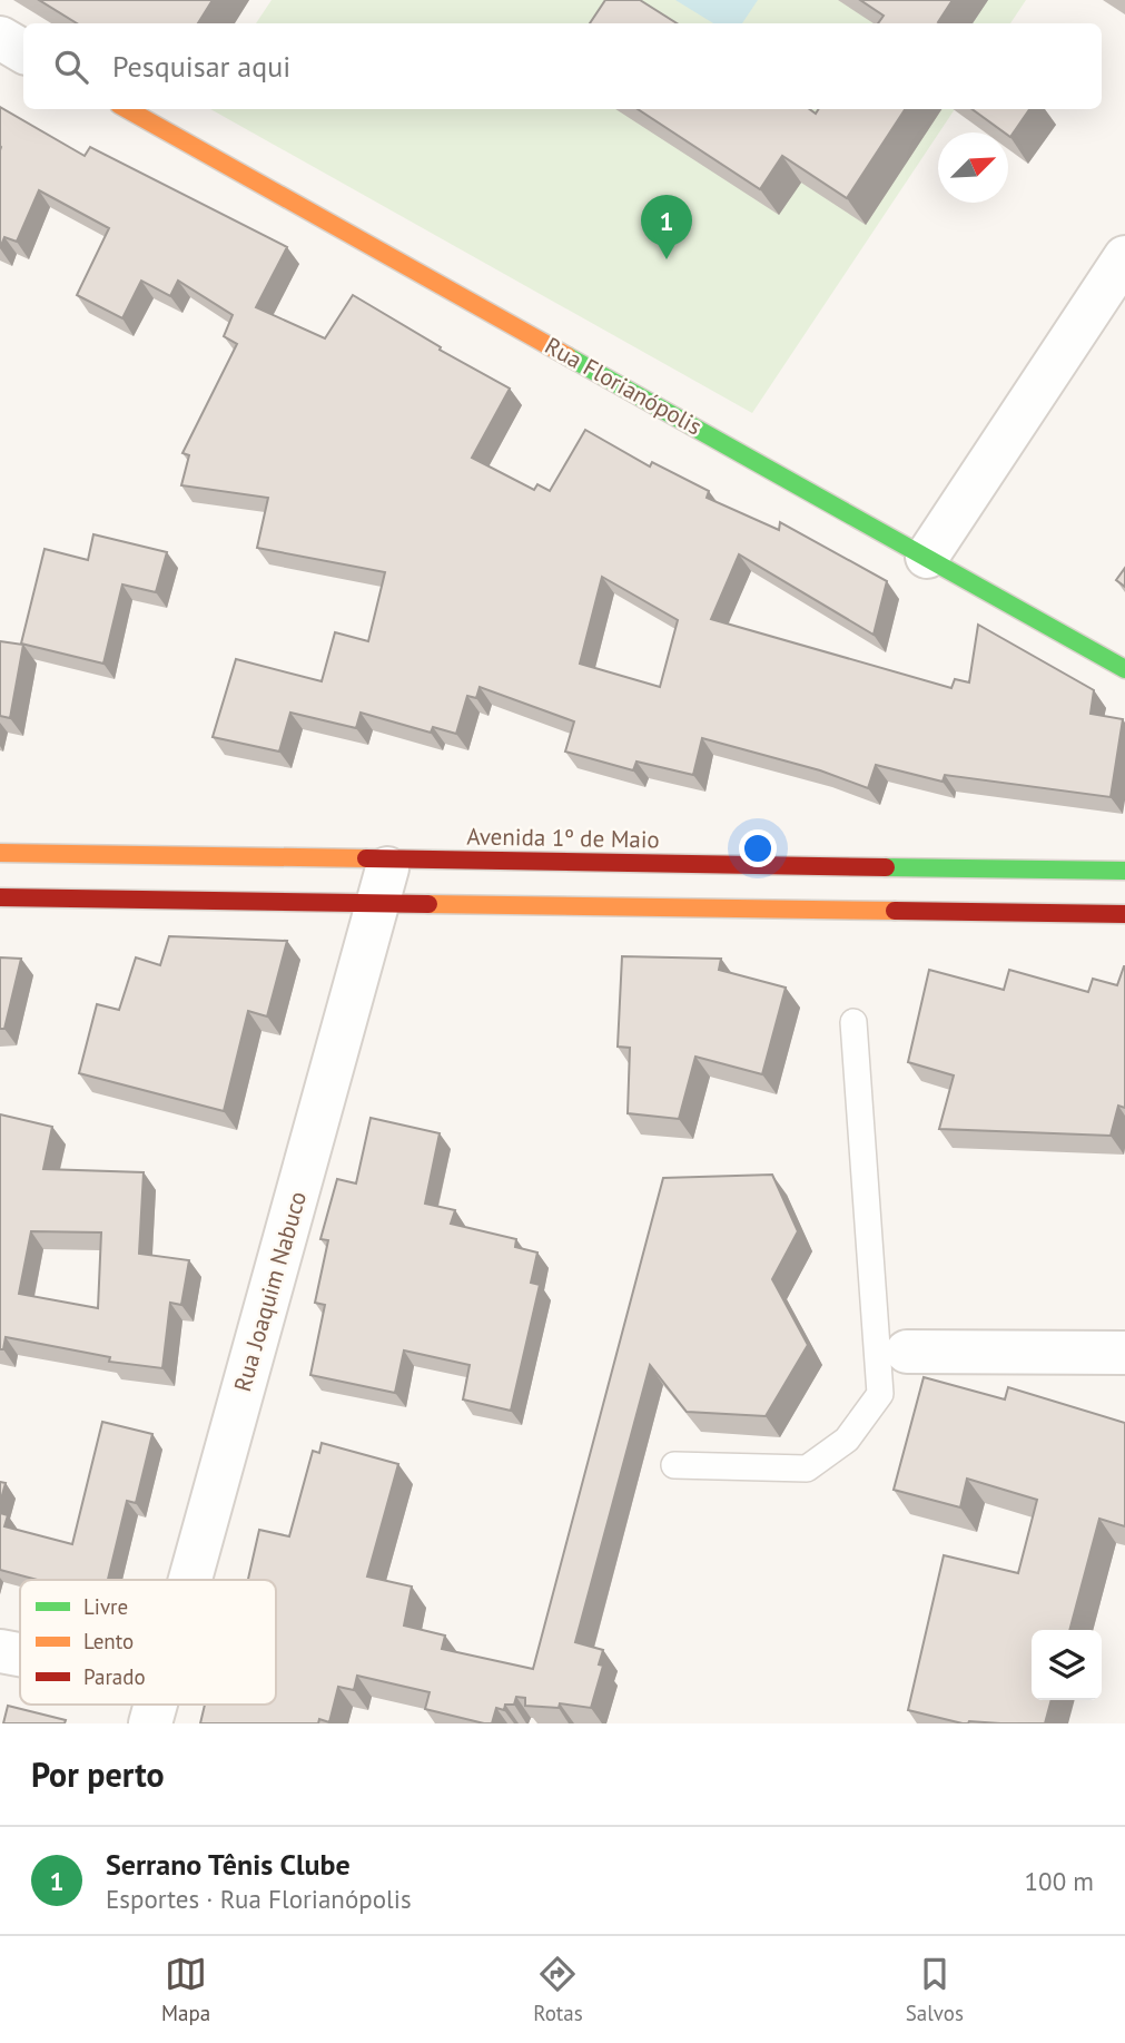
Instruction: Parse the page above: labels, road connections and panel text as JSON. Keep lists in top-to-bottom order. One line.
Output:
{"streets":{"main road":["Rua Florianópolis","Avenida 1º de Maio"],"street":["Rua Joaquim Nabuco"]},"crossings":[["Avenida 1º de Maio","Rua Joaquim Nabuco"]],"legend":["Livre","Lento","Parado"],"north":"top right","page":{"search":"Pesquisar aqui","pins":"1","heading":"Por perto","list":[{"mark":"1","name":"Serrano Tênis Clube","note":"Esportes · Rua Florianópolis","value":"100 m"}],"nav":["Mapa","Rotas","Salvos"]}}
